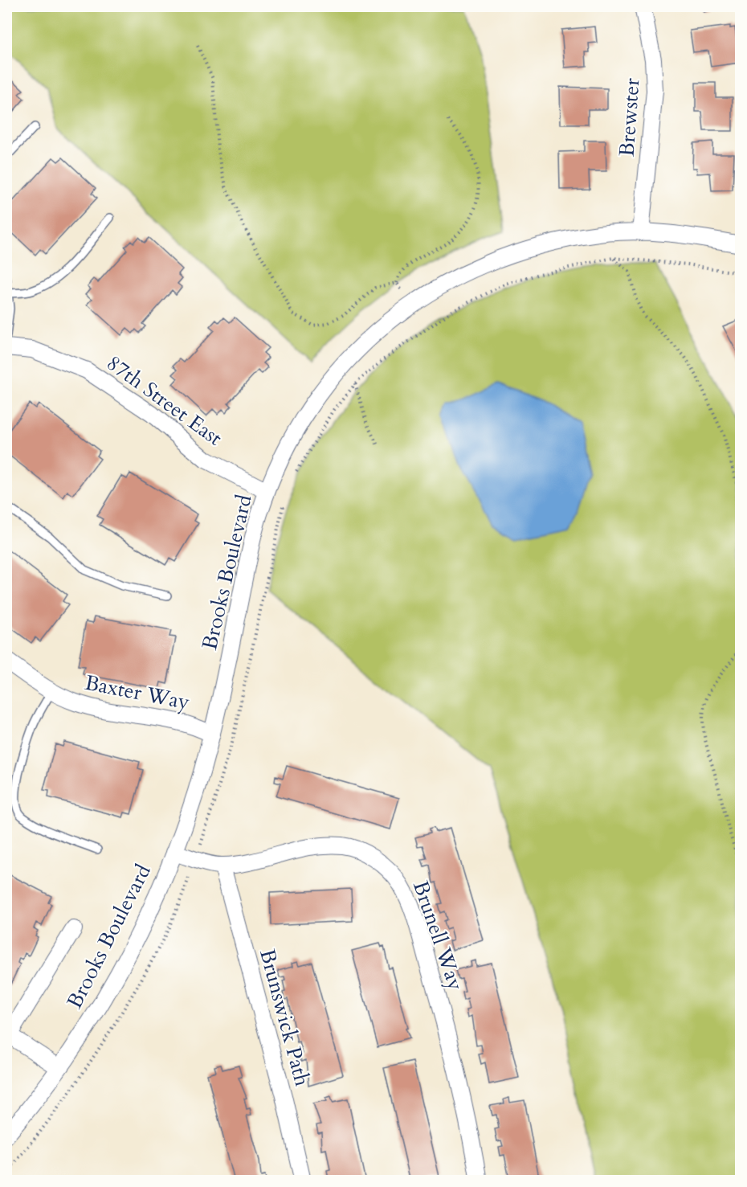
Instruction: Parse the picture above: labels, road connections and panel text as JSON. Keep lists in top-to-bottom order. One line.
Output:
{"streets":{"street":["Brewster","87th Street East","Brooks Boulevard","Baxter Way","Brunell Way","Brunswick Path"]},"crossings":[["Brewster","Brooks Boulevard"],["87th Street East","Brooks Boulevard"],["Brooks Boulevard","Baxter Way"],["Brooks Boulevard","Brunell Way"],["Brunell Way","Brunswick Path"]]}
